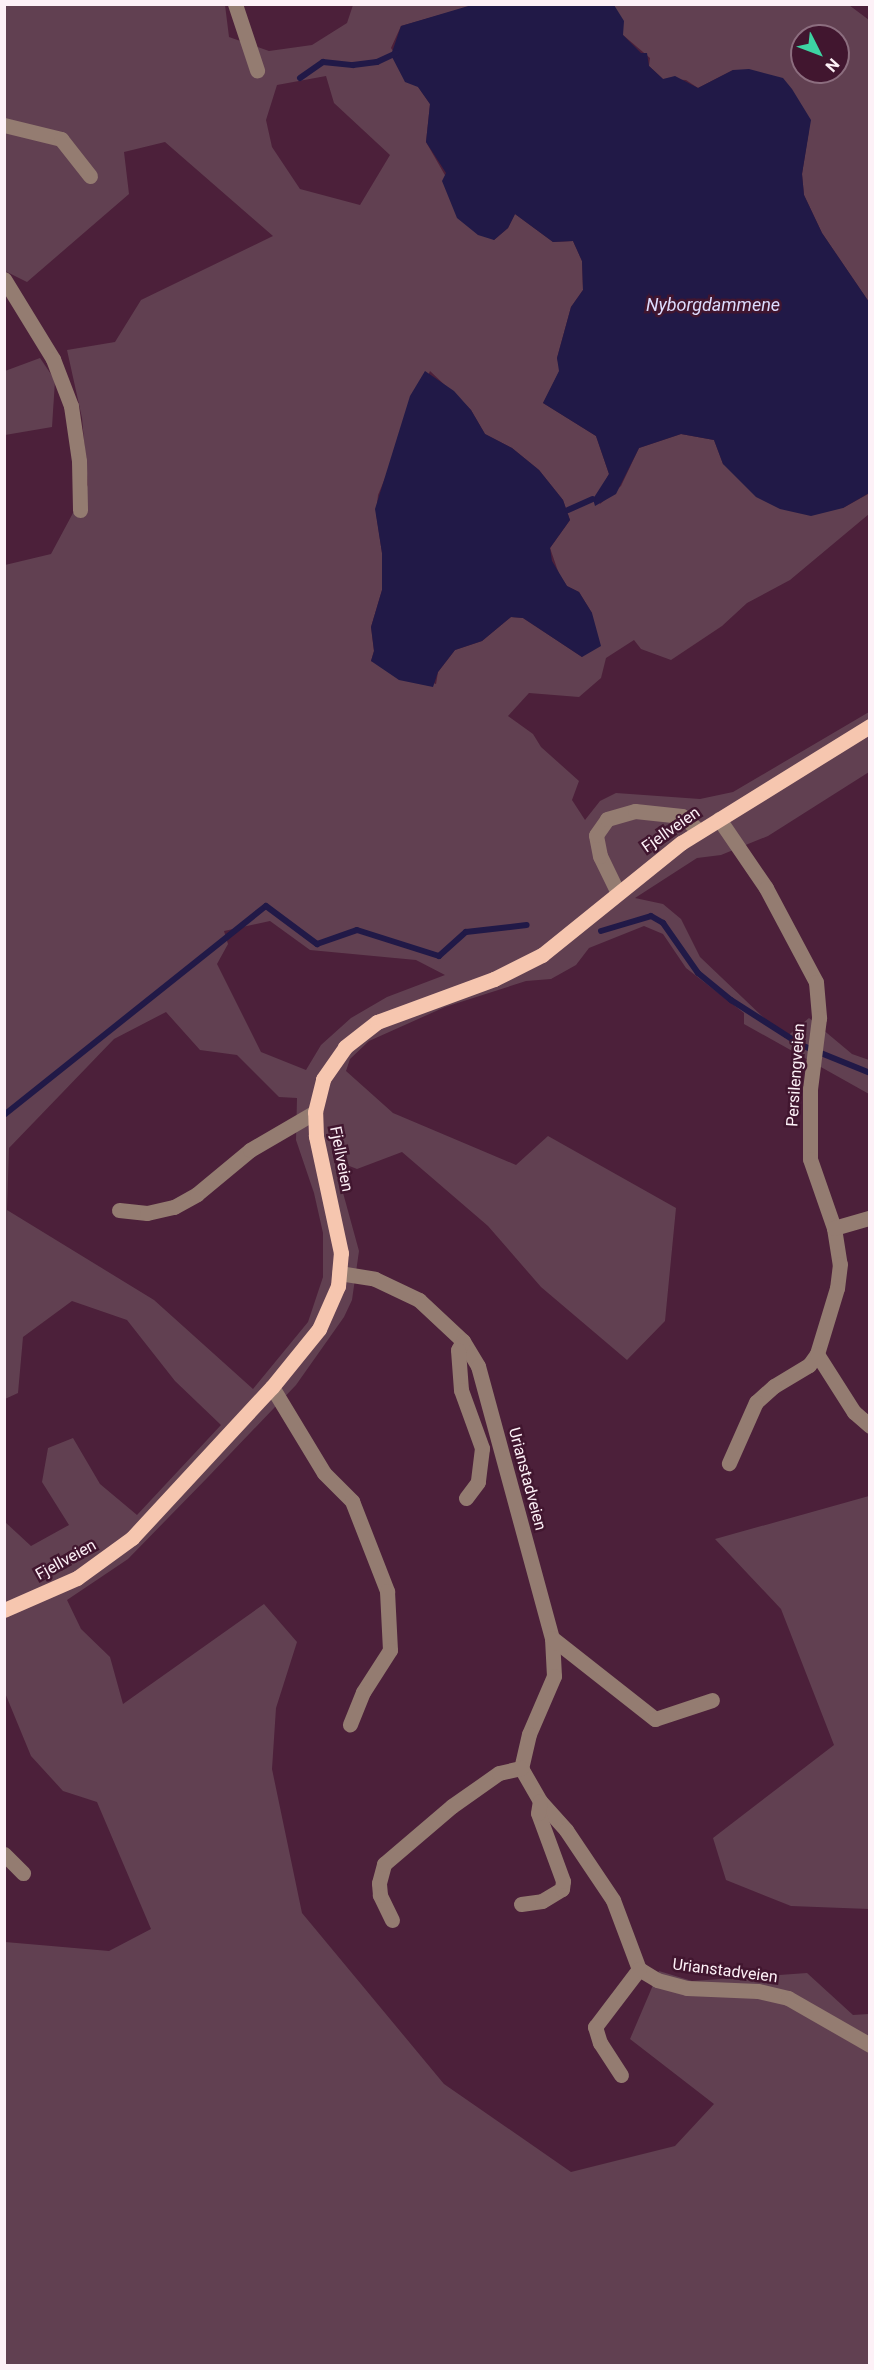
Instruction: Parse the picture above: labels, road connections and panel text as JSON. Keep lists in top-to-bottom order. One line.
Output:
{"streets":{"main road":["Fjellveien"],"street":["Persilengveien","Urianstadveien"]},"crossings":[["Fjellveien","Persilengveien"],["Fjellveien","Urianstadveien"]],"water":["Nyborgdammene"],"north":"bottom right"}
